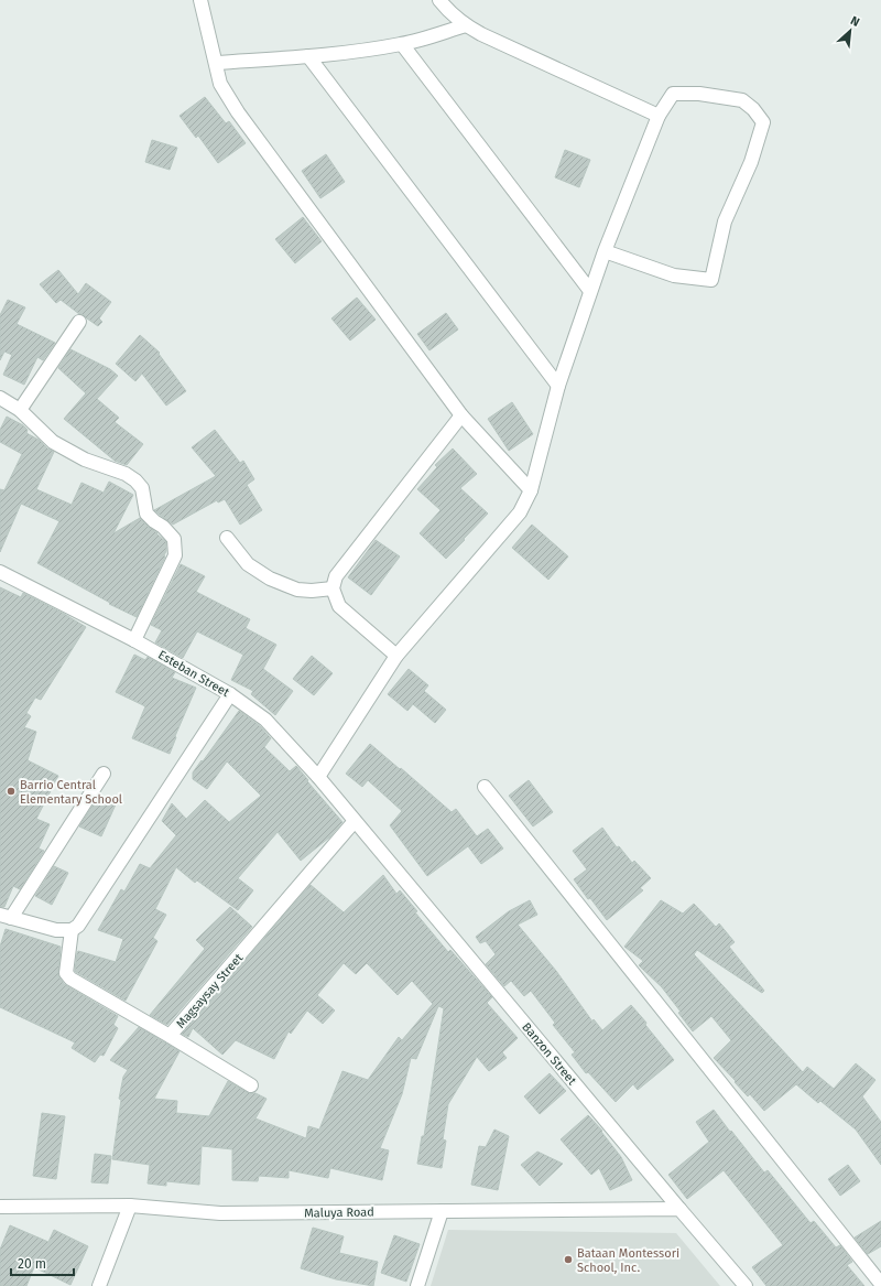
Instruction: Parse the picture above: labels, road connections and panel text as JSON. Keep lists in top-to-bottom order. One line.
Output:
{"streets":{"street":["Esteban Street","Magsaysay Street","Banzon Street","Maluya Road"]},"crossings":[["Esteban Street","Magsaysay Street"],["Esteban Street","Banzon Street"],["Magsaysay Street","Banzon Street"],["Banzon Street","Maluya Road"]],"places":["Barrio Central Elementary School","Bataan Montessori School, Inc."],"scale_bar":"20 m","north":"top right"}
